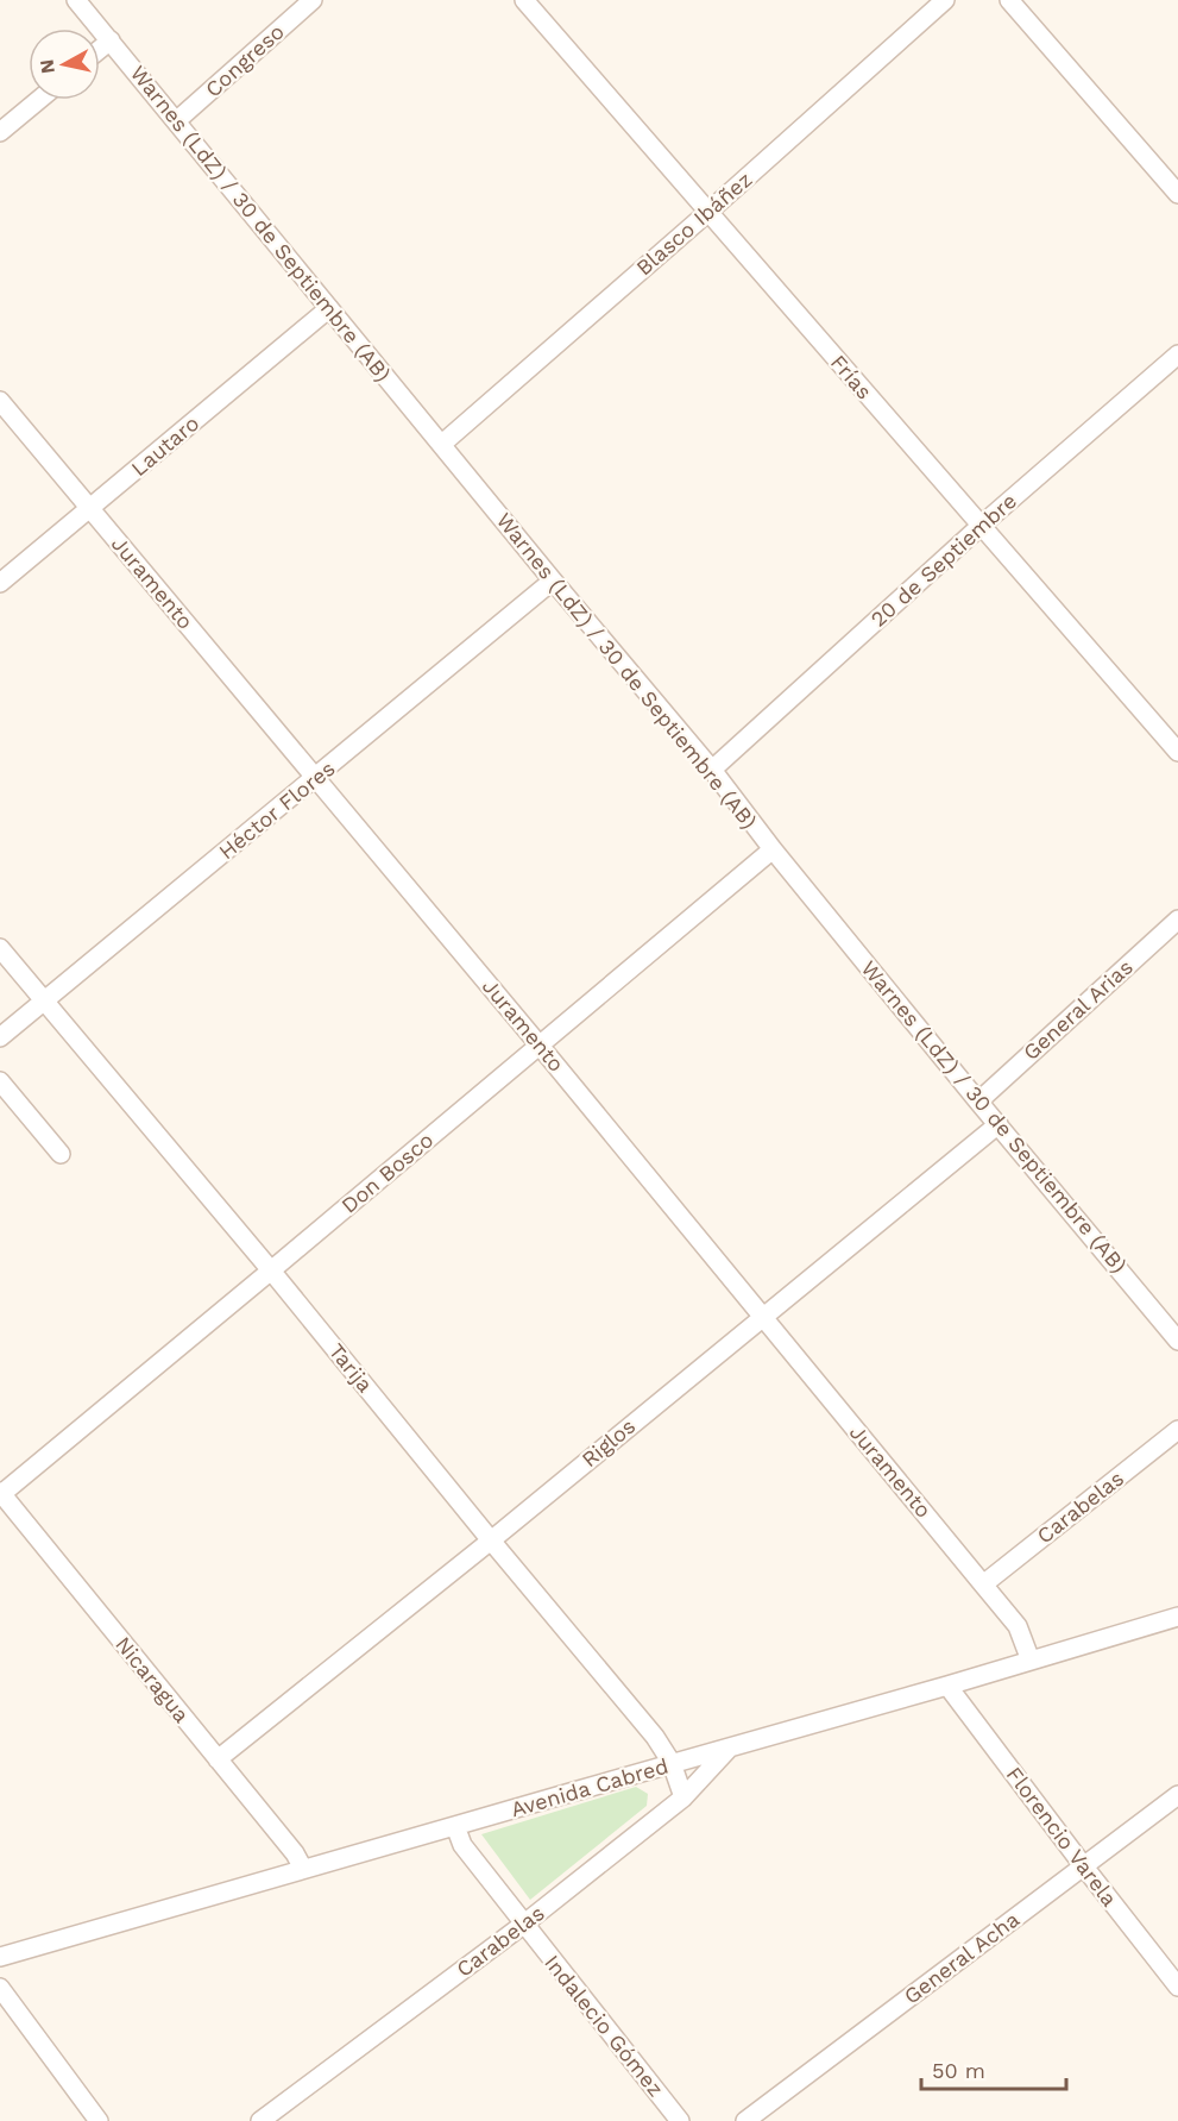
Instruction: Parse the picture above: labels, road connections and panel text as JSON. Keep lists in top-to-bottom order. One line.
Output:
{"streets":{"street":["Congreso","Warnes (LdZ) / 30 de Septiembre (AB)","Blasco Ibáñez","Frías","Lautaro","20 de Septiembre","Juramento","Héctor Flores","General Arias","Don Bosco","Tarija","Riglos","Carabelas","Nicaragua","Avenida Cabred","Florencio Varela","General Acha","Indalecio Gómez"]},"crossings":[["Congreso","Warnes (LdZ) / 30 de Septiembre (AB)"],["Warnes (LdZ) / 30 de Septiembre (AB)","Blasco Ibáñez"],["Warnes (LdZ) / 30 de Septiembre (AB)","Lautaro"],["Warnes (LdZ) / 30 de Septiembre (AB)","20 de Septiembre"],["Warnes (LdZ) / 30 de Septiembre (AB)","Héctor Flores"],["Warnes (LdZ) / 30 de Septiembre (AB)","General Arias"],["Warnes (LdZ) / 30 de Septiembre (AB)","Don Bosco"],["Warnes (LdZ) / 30 de Septiembre (AB)","Riglos"],["Blasco Ibáñez","Frías"],["Frías","20 de Septiembre"],["Lautaro","Juramento"],["Juramento","Héctor Flores"],["Juramento","Don Bosco"],["Juramento","Riglos"],["Juramento","Carabelas"],["Juramento","Avenida Cabred"],["Héctor Flores","Tarija"],["Don Bosco","Tarija"],["Don Bosco","Nicaragua"],["Tarija","Riglos"],["Tarija","Carabelas"],["Tarija","Avenida Cabred"],["Riglos","Nicaragua"],["Carabelas","Avenida Cabred"],["Carabelas","Indalecio Gómez"],["Nicaragua","Avenida Cabred"],["Avenida Cabred","Florencio Varela"],["Avenida Cabred","Indalecio Gómez"],["Florencio Varela","General Acha"]],"scale_bar":"50 m","north":"left"}
